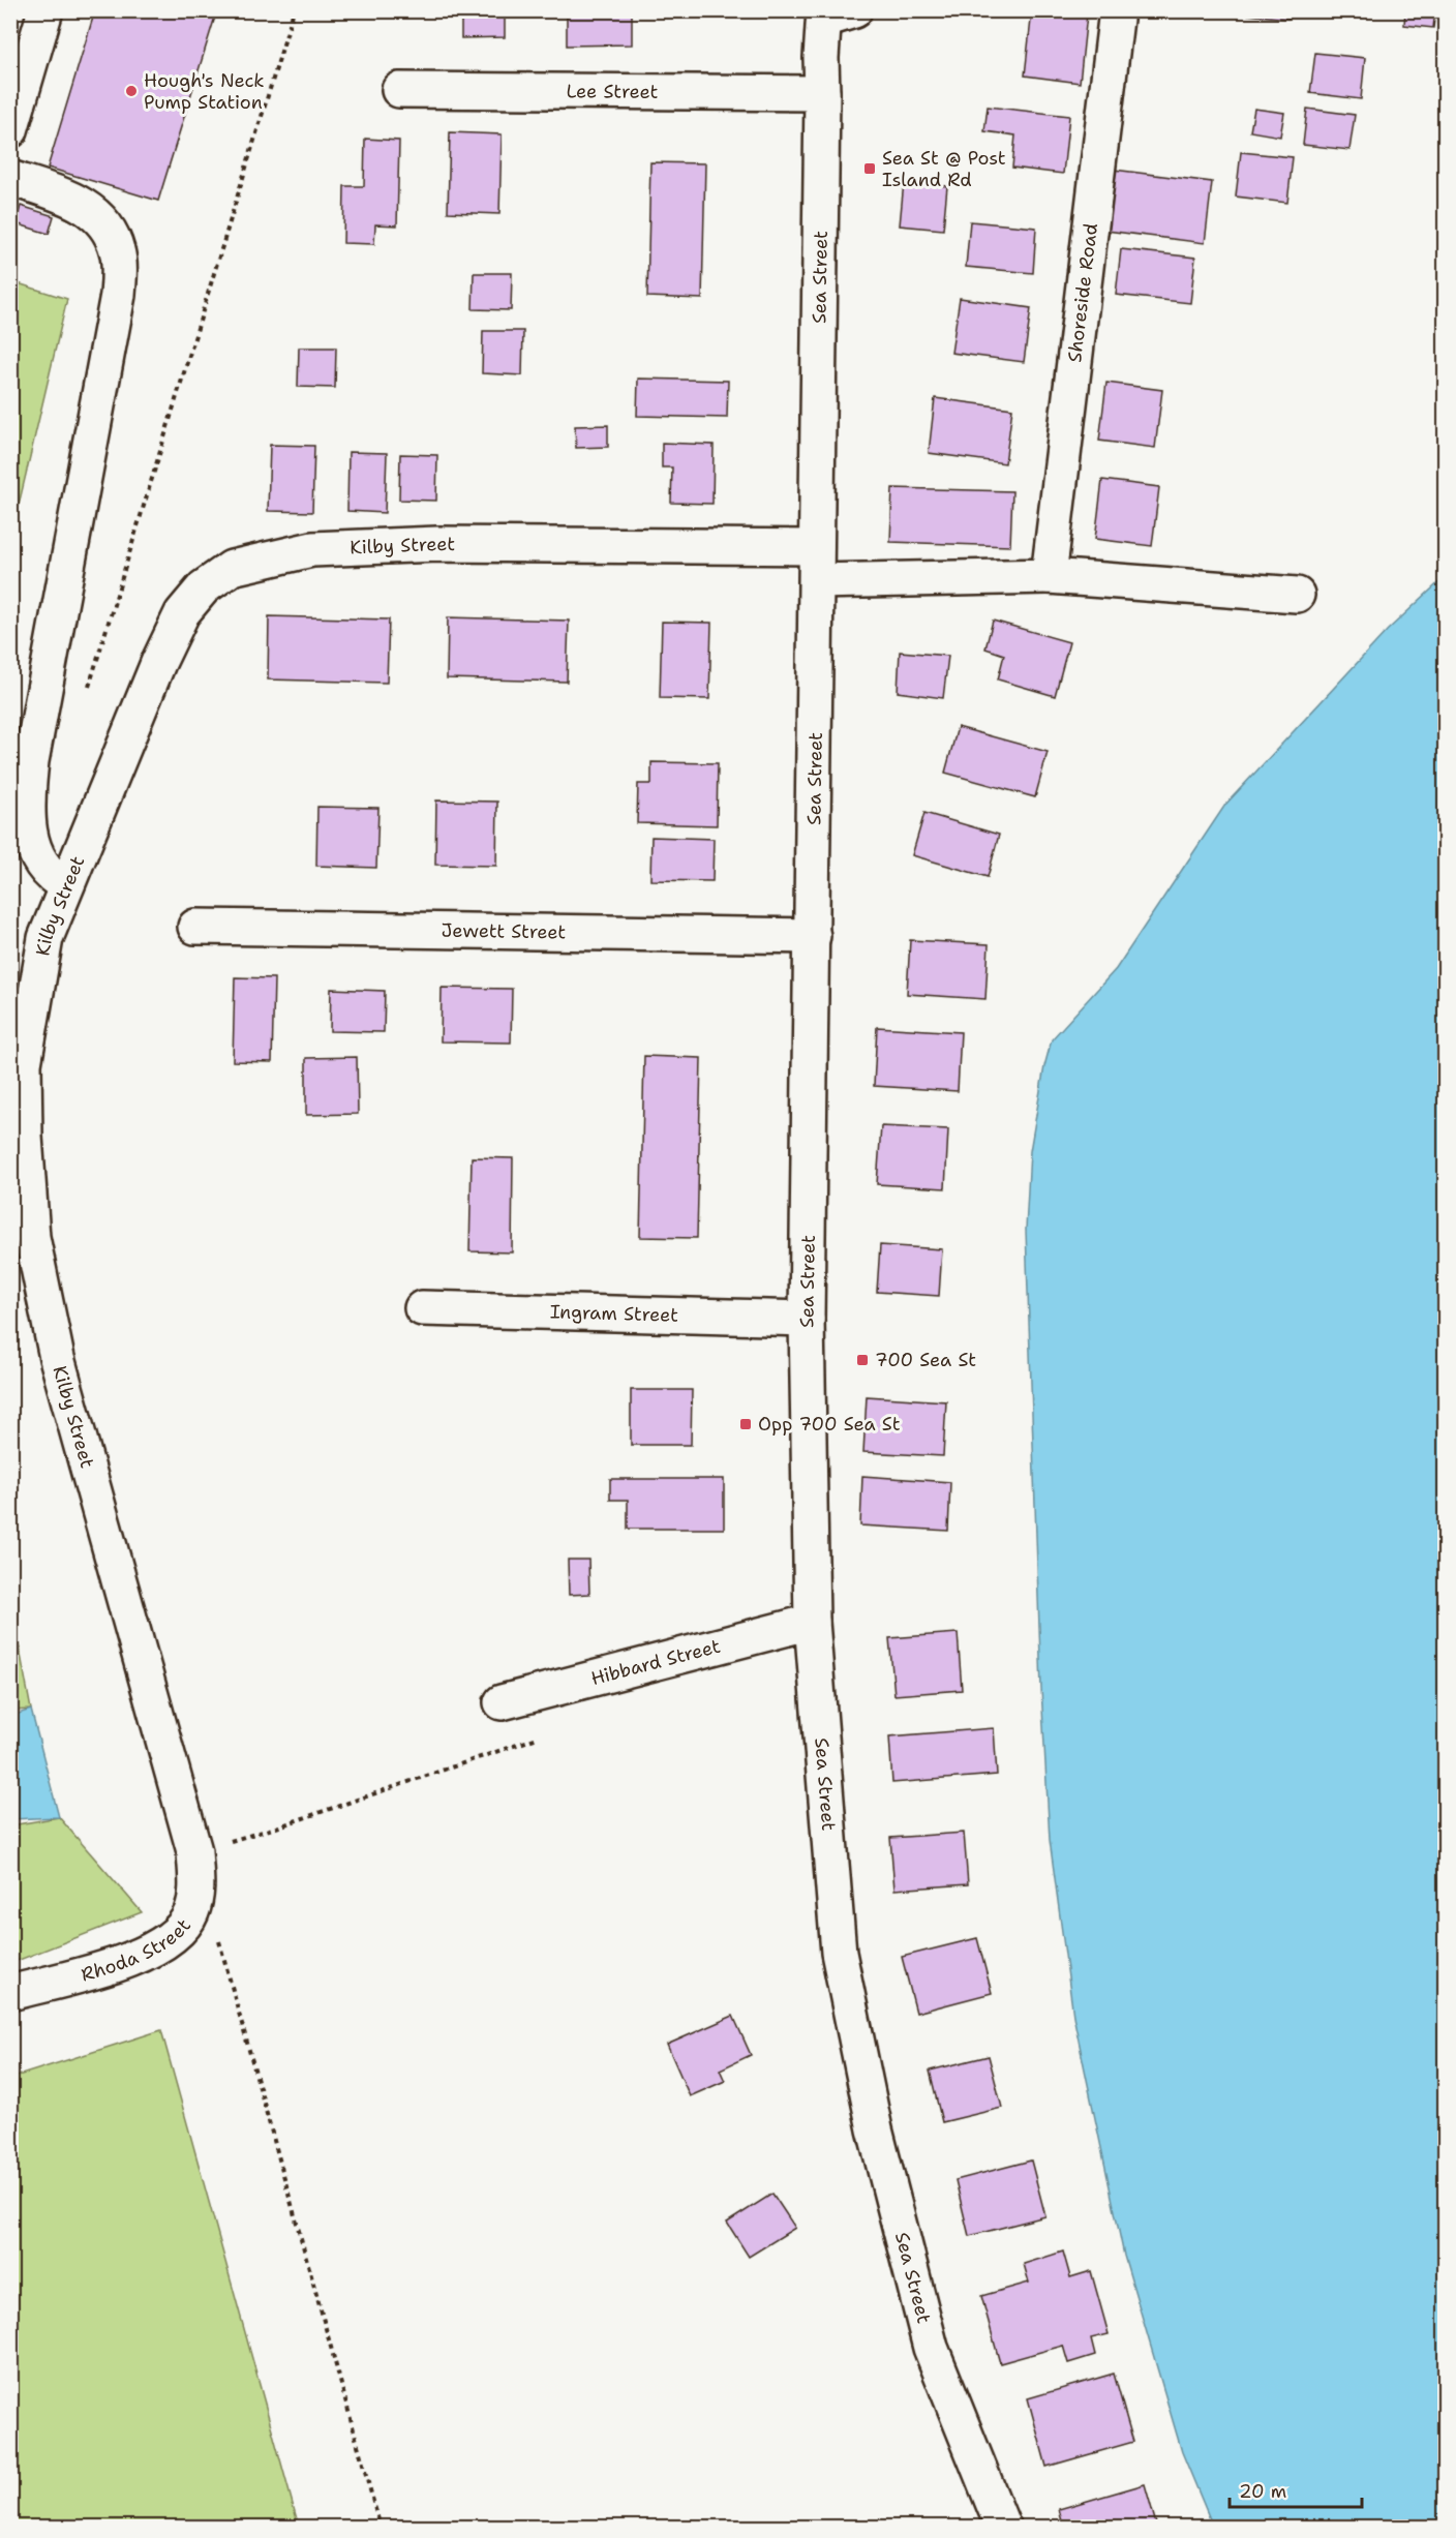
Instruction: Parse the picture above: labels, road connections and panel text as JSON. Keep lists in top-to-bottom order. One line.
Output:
{"streets":{"street":["Lee Street","Sea Street","Shoreside Road","Kilby Street","Jewett Street","Ingram Street","Hibbard Street","Rhoda Street"]},"crossings":[["Lee Street","Sea Street"],["Sea Street","Kilby Street"],["Sea Street","Jewett Street"],["Sea Street","Ingram Street"],["Sea Street","Hibbard Street"],["Kilby Street","Rhoda Street"]],"places":{"other":["Hough's Neck Pump Station"],"transit":["Sea St @ Post Island Rd","700 Sea St","Opp 700 Sea St"]},"scale_bar":"20 m"}
